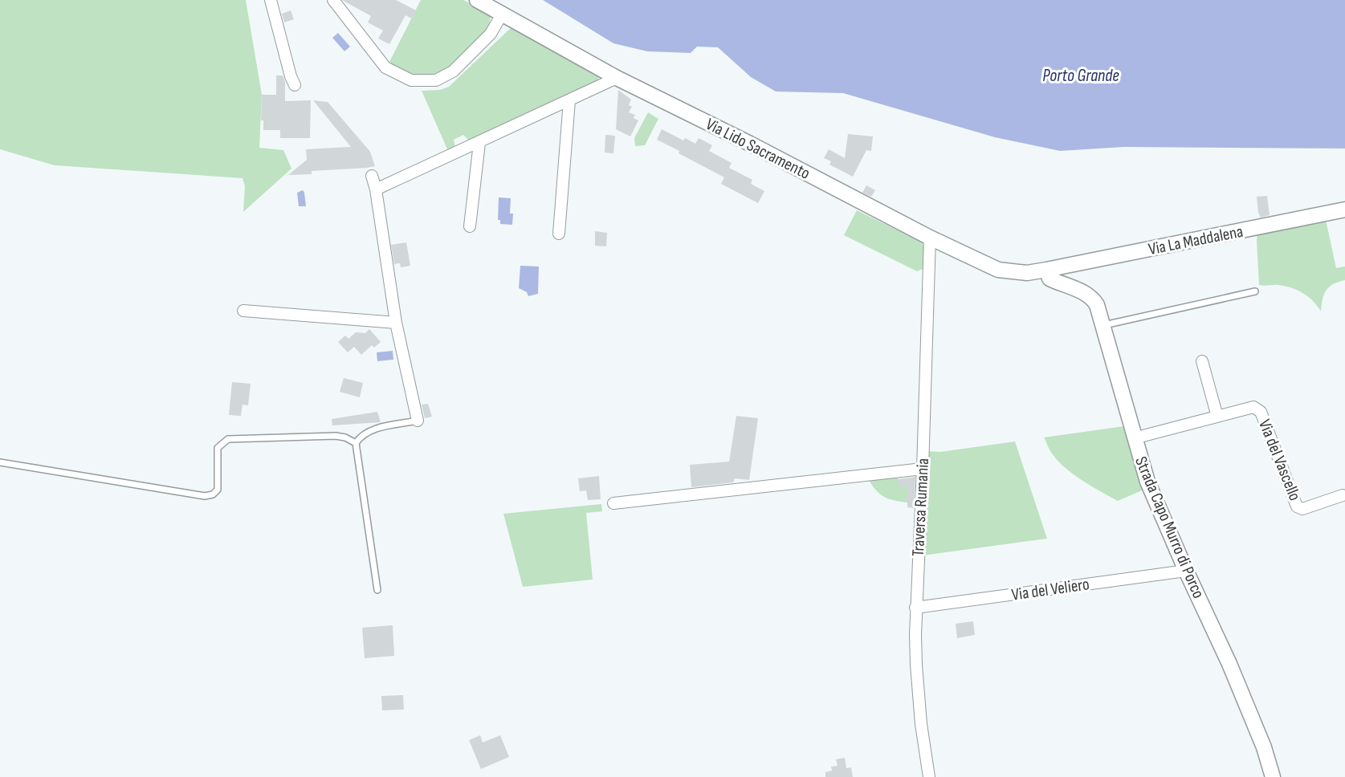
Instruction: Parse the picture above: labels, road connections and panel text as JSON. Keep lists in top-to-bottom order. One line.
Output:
{"streets":{"street":["Via Lido Sacramento","Via La Maddalena","Via del Vascello","Traversa Rumania","Strada Capo Murro di Porco","Via del Veliero"]},"crossings":[["Via Lido Sacramento","Via La Maddalena"],["Via Lido Sacramento","Traversa Rumania"],["Via Lido Sacramento","Strada Capo Murro di Porco"],["Via La Maddalena","Strada Capo Murro di Porco"],["Via del Vascello","Strada Capo Murro di Porco"],["Traversa Rumania","Via del Veliero"],["Strada Capo Murro di Porco","Via del Veliero"]],"water":["Porto Grande"]}
